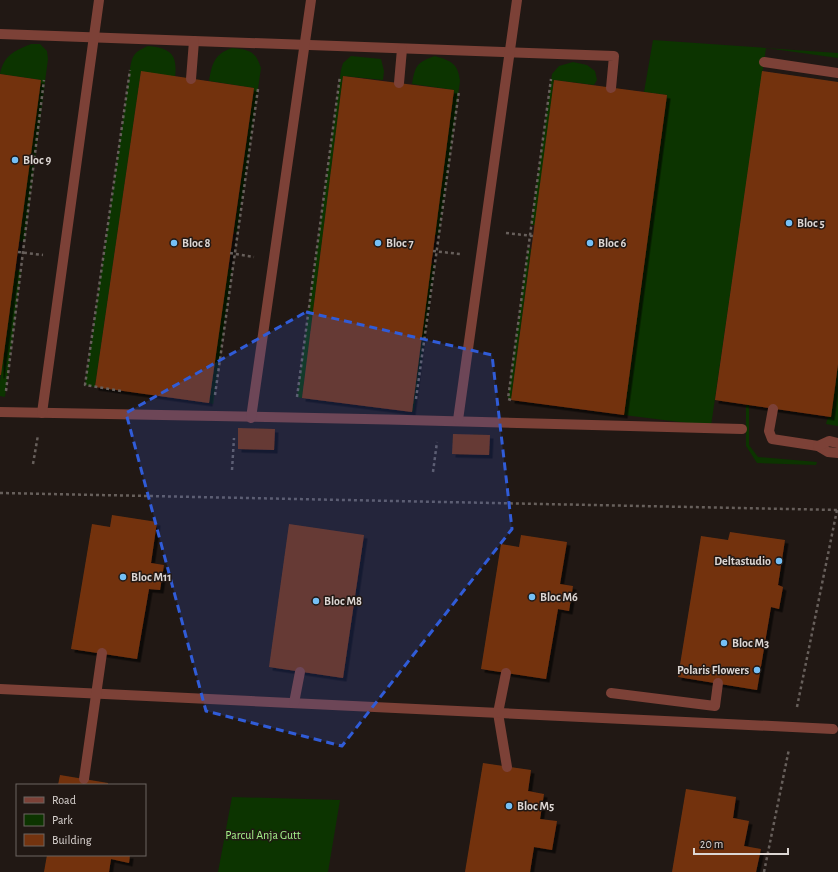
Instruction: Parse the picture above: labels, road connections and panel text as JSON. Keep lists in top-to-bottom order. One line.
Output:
{"parks":["Parcul Anja Gutt"],"places":["Bloc 9","Bloc 5","Bloc 8","Bloc 7","Bloc 6","Deltastudio","Bloc M11","Bloc M6","Bloc M8","Bloc M3","Polaris Flowers","Bloc M5"],"legend":["Road","Park","Building"],"scale_bar":"20 m"}
